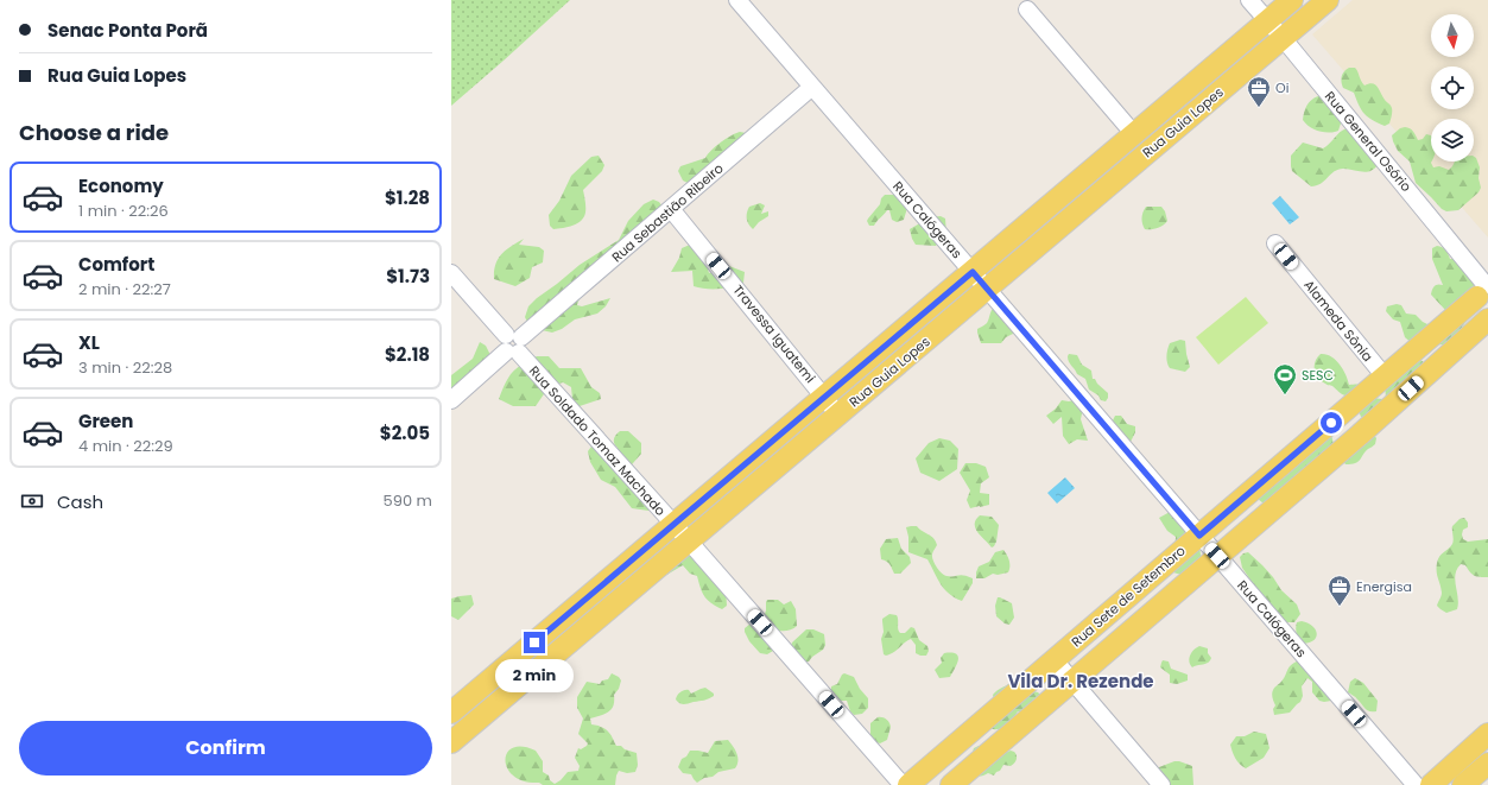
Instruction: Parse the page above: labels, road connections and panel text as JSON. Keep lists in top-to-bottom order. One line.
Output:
{"streets":{"main road":["Rua Guia Lopes","Rua Sete de Setembro"],"street":["Rua General Osório","Rua Sebastião Ribeiro","Rua Calógeras","Alameda Sônia","Travessa Iguatemi","Rua Soldado Tomaz Machado"]},"crossings":[["Rua Guia Lopes","Rua General Osório"],["Rua Guia Lopes","Rua Calógeras"],["Rua Guia Lopes","Travessa Iguatemi"],["Rua Guia Lopes","Rua Soldado Tomaz Machado"],["Rua General Osório","Rua Sete de Setembro"],["Rua Sebastião Ribeiro","Rua Calógeras"],["Rua Sebastião Ribeiro","Travessa Iguatemi"],["Rua Sebastião Ribeiro","Rua Soldado Tomaz Machado"],["Rua Calógeras","Rua Sete de Setembro"],["Alameda Sônia","Rua Sete de Setembro"]],"districts":["Vila Dr. Rezende"],"places":{"office":["Oi","Energisa"],"sports":["SESC"]},"north":"bottom","page":{"banner":["Senac Ponta Porã","Rua Guia Lopes"],"heading":"Choose a ride","list":[{"name":"Economy","note":"1 min · 22:26","value":"$1.28"},{"name":"Comfort","note":"2 min · 22:27","value":"$1.73"},{"name":"XL","note":"3 min · 22:28","value":"$2.18"},{"name":"Green","note":"4 min · 22:29","value":"$2.05"}],"pay":["Cash","590 m"],"bubble":"2 min","buttons":"Confirm"}}
